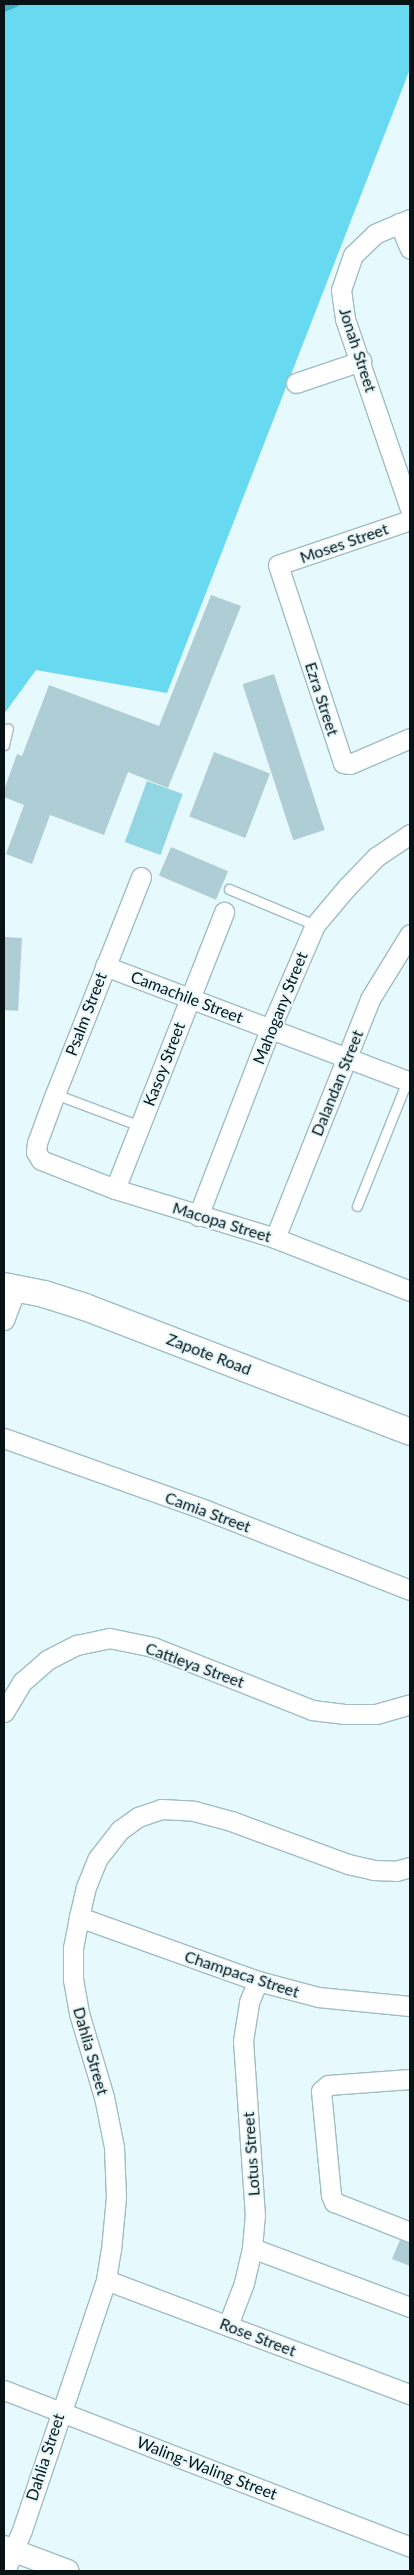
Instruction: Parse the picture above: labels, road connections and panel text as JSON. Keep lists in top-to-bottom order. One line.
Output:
{"streets":{"main road":["Zapote Road"],"street":["Jonah Street","Moses Street","Ezra Street","Camachile Street","Mahogany Street","Psalm Street","Kasoy Street","Dalandan Street","Macopa Street","Camia Street","Cattleya Street","Champaca Street","Dahlia Street","Lotus Street","Rose Street","Waling-Waling Street"]},"crossings":[["Moses Street","Ezra Street"],["Camachile Street","Mahogany Street"],["Camachile Street","Psalm Street"],["Camachile Street","Kasoy Street"],["Camachile Street","Dalandan Street"],["Mahogany Street","Macopa Street"],["Psalm Street","Macopa Street"],["Kasoy Street","Macopa Street"],["Dalandan Street","Macopa Street"],["Champaca Street","Dahlia Street"],["Champaca Street","Lotus Street"],["Dahlia Street","Rose Street"],["Dahlia Street","Waling-Waling Street"],["Lotus Street","Rose Street"]]}
